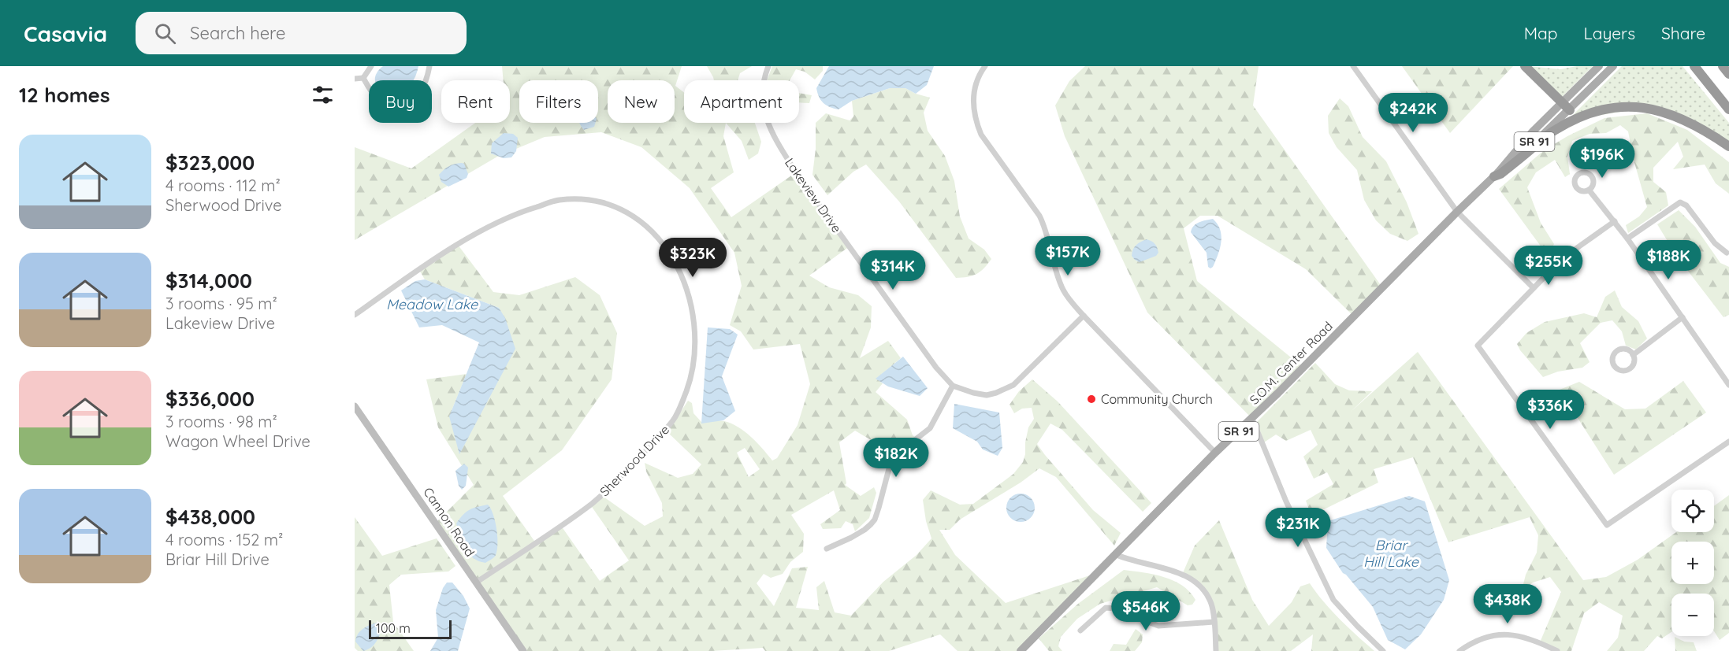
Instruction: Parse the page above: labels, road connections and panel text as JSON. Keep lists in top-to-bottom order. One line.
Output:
{"streets":{"main road":["SR 91","S.O.M. Center Road","Cannon Road"],"street":["Lakeview Drive","Sherwood Drive"]},"crossings":[["Sherwood Drive","Cannon Road"]],"water":["Meadow Lake","Briar Hill Lake"],"places":["Community Church"],"scale_bar":"100 m","page":{"header":"Casavia","search":"Search here","nav":["Map","Layers","Share"],"heading":"12 homes","chip":["Buy","Rent","Filters","New","Apartment"],"price":["$242K","$196K","$157K","$323K","$188K","$255K","$314K","$336K","$182K","$231K","$438K","$546K"],"list":[{"name":"$323,000","note":"4 rooms · 112 m² · Sherwood Drive"},{"name":"$314,000","note":"3 rooms · 95 m² · Lakeview Drive"},{"name":"$336,000","note":"3 rooms · 98 m² · Wagon Wheel Drive"},{"name":"$438,000","note":"4 rooms · 152 m² · Briar Hill Drive"}],"map_buttons":["+","−"],"scale":"100 m"}}
